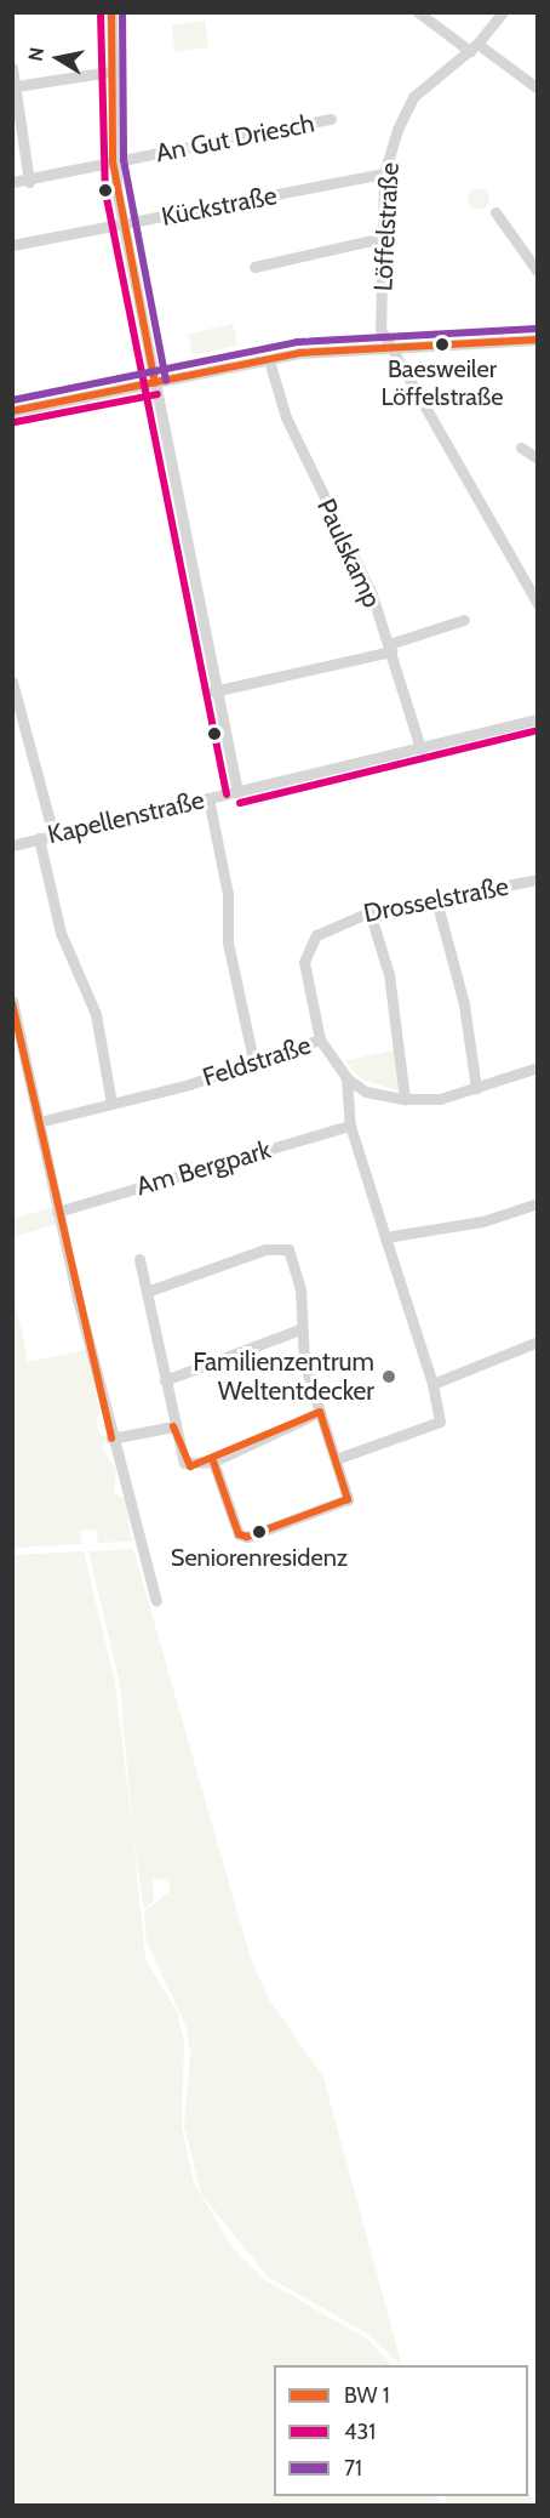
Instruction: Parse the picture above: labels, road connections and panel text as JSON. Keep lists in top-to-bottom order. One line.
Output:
{"streets":{"street":["An Gut Driesch","Kückstraße","Löffelstraße","Paulskamp","Kapellenstraße","Drosselstraße","Feldstraße","Am Bergpark"]},"crossings":[["Kückstraße","Löffelstraße"],["Paulskamp","Kapellenstraße"],["Drosselstraße","Feldstraße"]],"places":["Baesweiler Löffelstraße","Familienzentrum Weltentdecker","Seniorenresidenz"],"lines":["transit line 431","transit line 71"],"legend":["BW 1","431","71"],"north":"left"}
